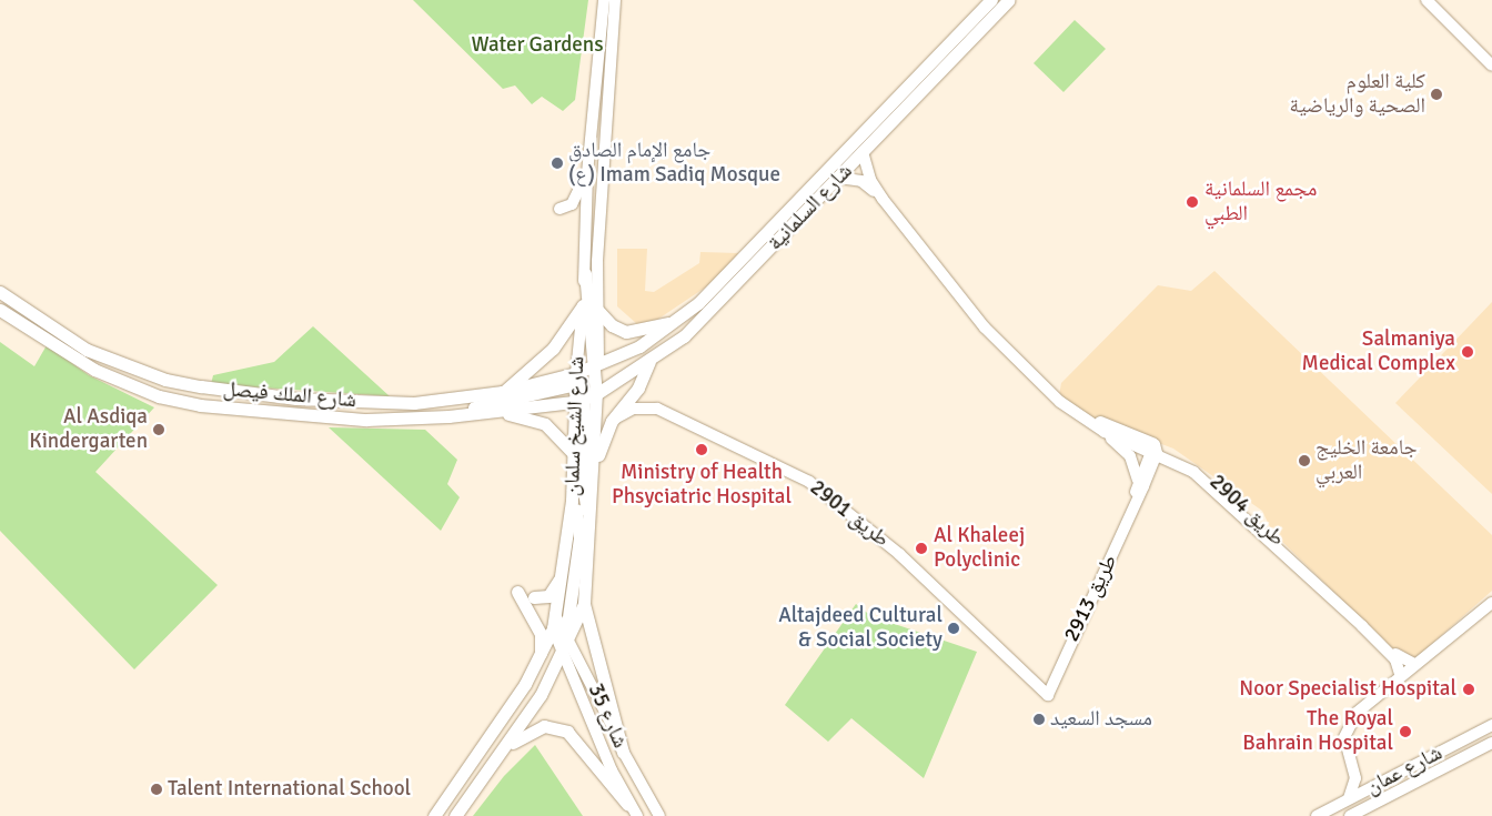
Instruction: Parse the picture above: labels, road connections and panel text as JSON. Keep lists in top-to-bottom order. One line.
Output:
{"streets":{"main road":["شارع السلمانية","شارع الملك فيصل","شارع الشيخ سلمان"],"street":["طريق 2904","طريق 2901","طريق 2913","شارع 35","شارع عمان"]},"crossings":[["شارع السلمانية","شارع الملك فيصل"],["شارع السلمانية","شارع الشيخ سلمان"],["شارع السلمانية","طريق 2904"],["شارع الملك فيصل","شارع الشيخ سلمان"],["شارع الشيخ سلمان","شارع 35"],["طريق 2904","طريق 2913"],["طريق 2901","طريق 2913"]],"parks":["Water Gardens"],"places":["كلية العلوم الصحية والرياضية","جامع الإمام الصادق (ع) Imam Sadiq Mosque","مجمع السلمانية الطبي","Salmaniya Medical Complex","Al Asdiqa Kindergarten","Ministry of Health Phsyciatric Hospital","جامعة الخليج العربي","Al Khaleej Polyclinic","Altajdeed Cultural & Social Society","Noor Specialist Hospital","مسجد السعيد","The Royal Bahrain Hospital","Talent International School"]}
